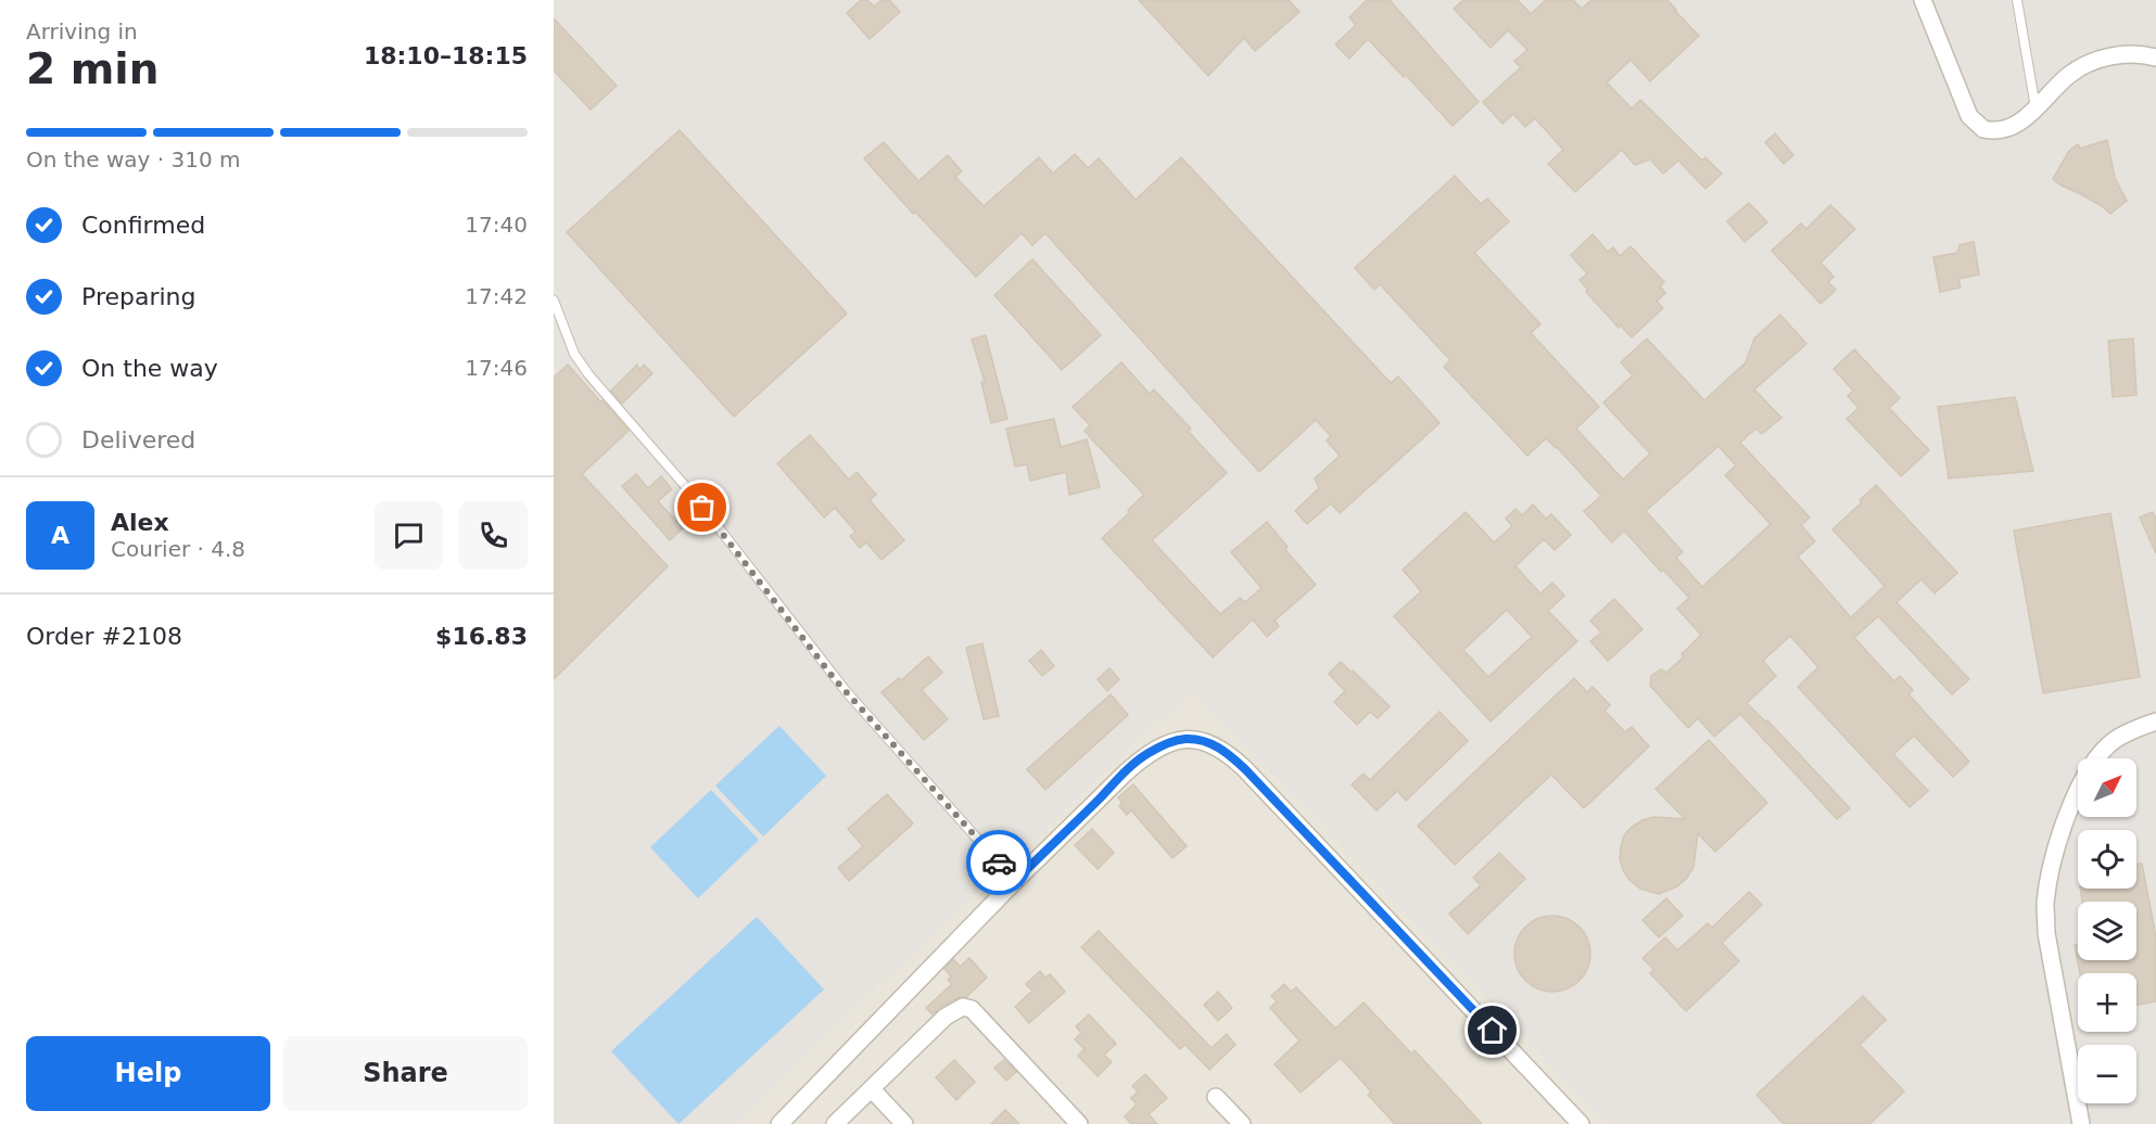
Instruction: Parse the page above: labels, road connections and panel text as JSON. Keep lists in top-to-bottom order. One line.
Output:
{"north":"top right","page":{"heading":["2 min","Arriving in","18:10–18:15"],"panel":["Alex","Courier · 4.8","Order #2108","$16.83"],"bar":"On the way · 310 m","list":[["Confirmed","17:40"],["Preparing","17:42"],["On the way","17:46"],"Delivered"],"round":"A","map_buttons":["+","−"],"buttons":["Help","Share"]}}
